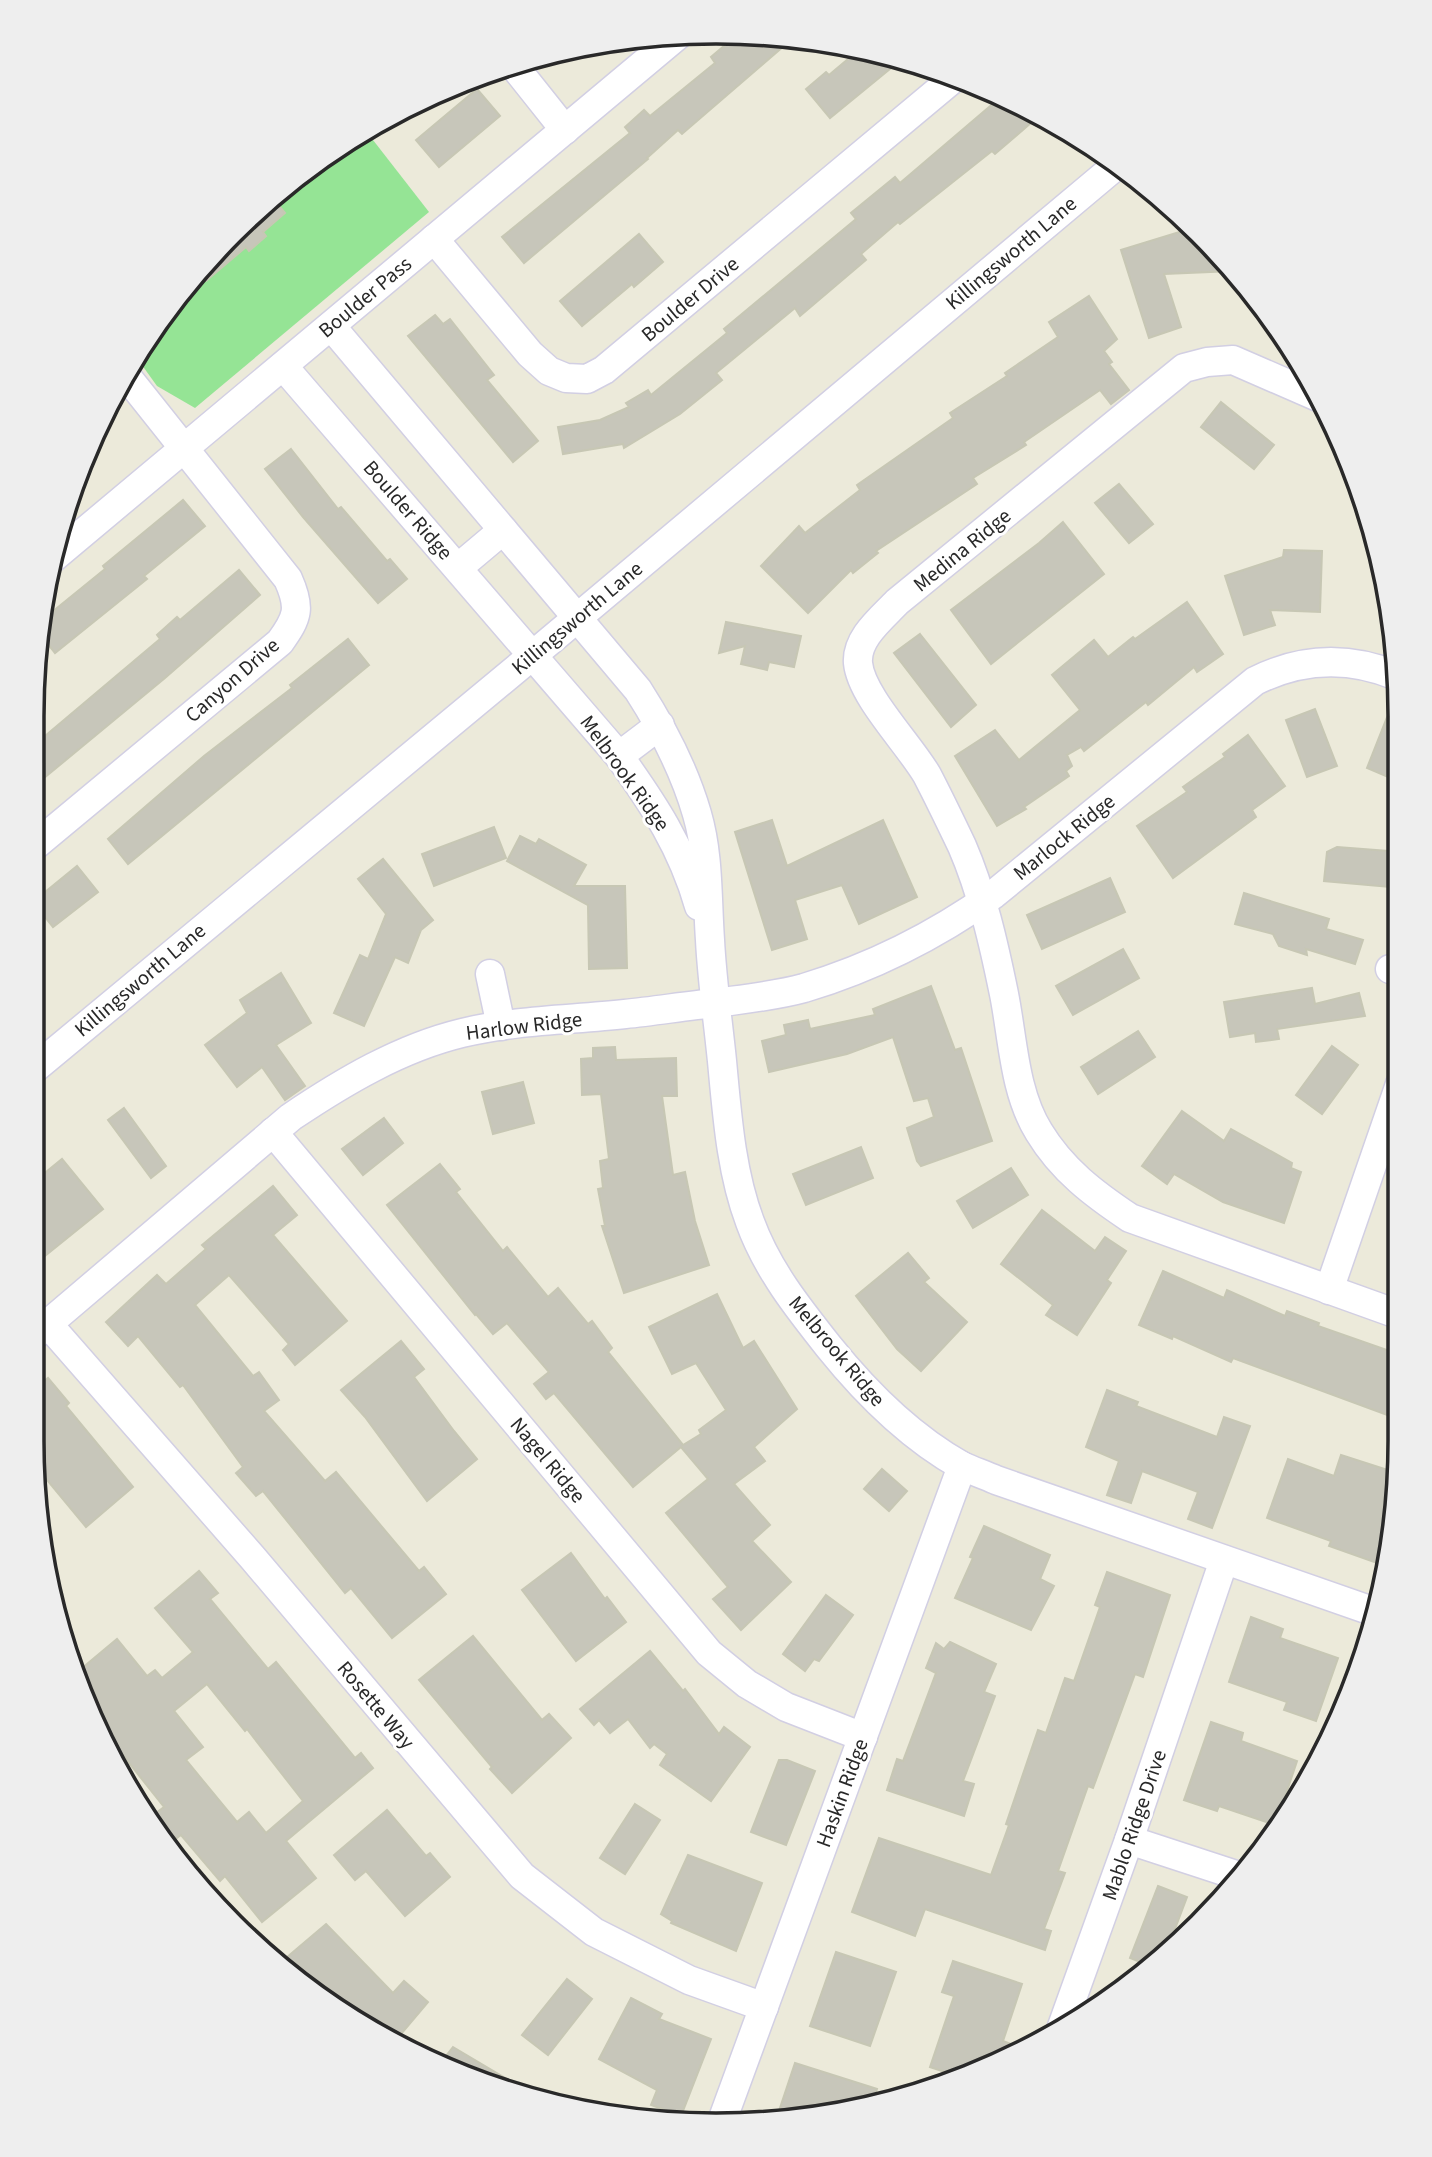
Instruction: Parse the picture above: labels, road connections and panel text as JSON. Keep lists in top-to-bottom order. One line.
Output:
{"streets":{"street":["Killingsworth Lane","Boulder Pass","Boulder Drive","Boulder Ridge","Medina Ridge","Canyon Drive","Melbrook Ridge","Marlock Ridge","Harlow Ridge","Nagel Ridge","Rosette Way","Haskin Ridge","Mablo Ridge Drive"]},"crossings":[["Killingsworth Lane","Boulder Ridge"],["Killingsworth Lane","Melbrook Ridge"],["Boulder Pass","Boulder Drive"],["Boulder Pass","Boulder Ridge"],["Boulder Pass","Canyon Drive"],["Boulder Ridge","Melbrook Ridge"],["Medina Ridge","Marlock Ridge"],["Melbrook Ridge","Marlock Ridge"],["Melbrook Ridge","Harlow Ridge"],["Melbrook Ridge","Haskin Ridge"],["Melbrook Ridge","Mablo Ridge Drive"],["Marlock Ridge","Harlow Ridge"],["Harlow Ridge","Nagel Ridge"],["Nagel Ridge","Haskin Ridge"],["Rosette Way","Haskin Ridge"]]}
